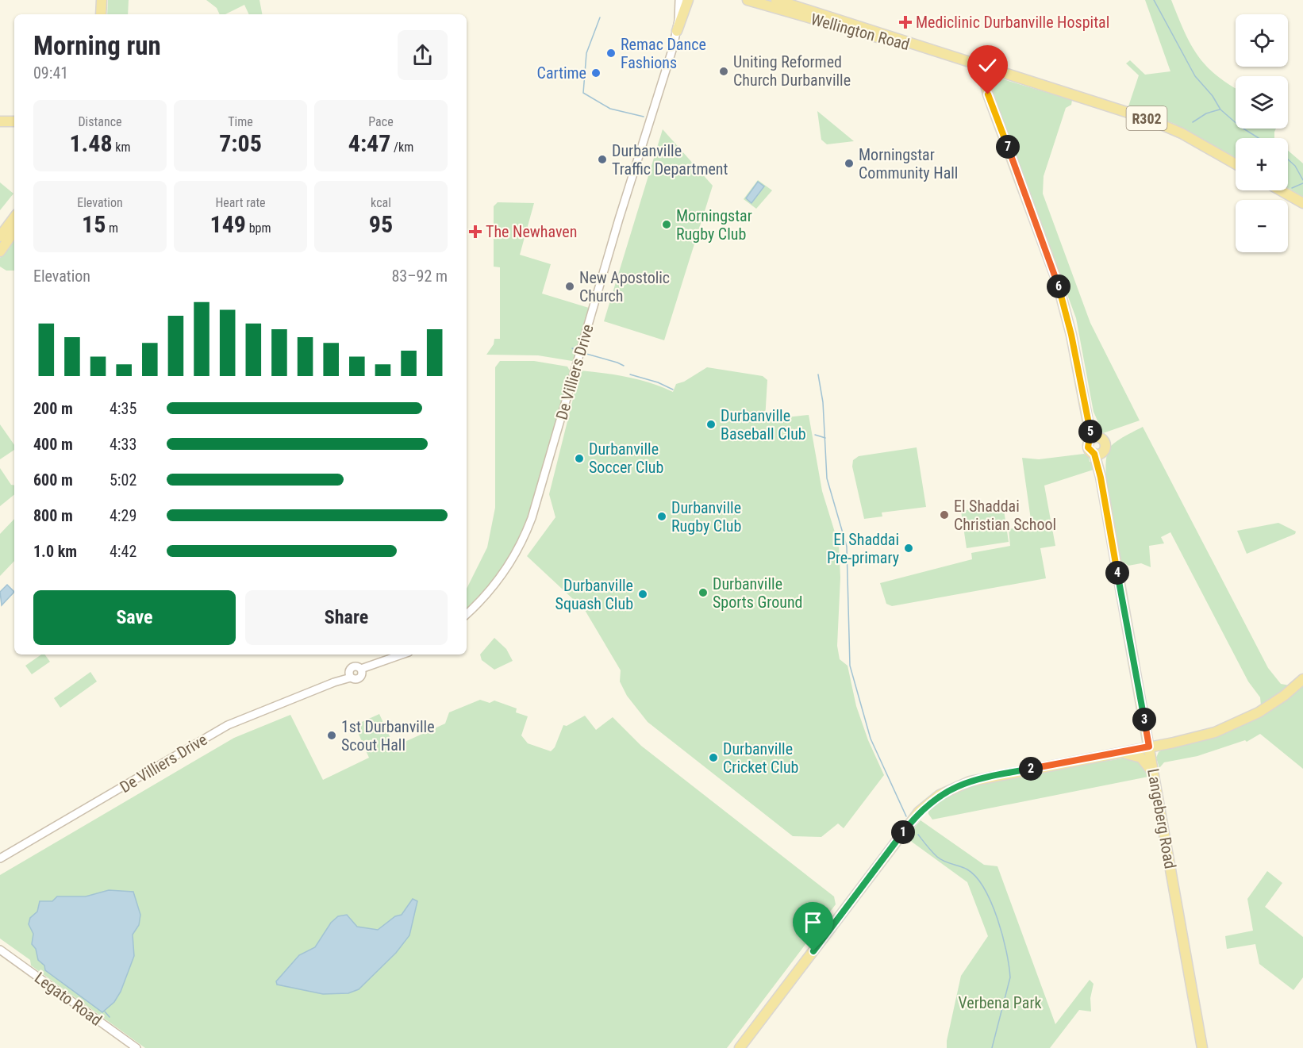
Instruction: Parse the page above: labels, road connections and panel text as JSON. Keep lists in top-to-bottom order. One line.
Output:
{"streets":{"main road":["Wellington Road","R302","Langeberg Road"],"street":["De Villiers Drive","Legato Road"]},"parks":["Verbena Park"],"places":{"health":["Mediclinic Durbanville Hospital","The Newhaven"],"other":["Remac Dance Fashions","Uniting Reformed Church Durbanville","Cartime","Durbanville Traffic Department","Morningstar Community Hall","Morningstar Rugby Club","New Apostolic Church","Durbanville Baseball Club","Durbanville Soccer Club","El Shaddai Christian School","Durbanville Rugby Club","El Shaddai Pre-primary","Durbanville Sports Ground","Durbanville Squash Club","1st Durbanville Scout Hall","Durbanville Cricket Club"]},"page":{"map_buttons":["+","−"],"heading":["Morning run","09:41"],"stats":[["Distance","1.48 km"],["Time","7:05"],["Pace","4:47 /km"],["Elevation","15 m"],["Heart rate","149 bpm"],["kcal","95"]],"pins":["7","6","5","4","3","2","1"],"chart":["Elevation","83–92 m"],"list":[{"name":"200 m","note":"4:35"},{"name":"400 m","note":"4:33"},{"name":"600 m","note":"5:02"},{"name":"800 m","note":"4:29"},{"name":"1.0 km","note":"4:42"}],"buttons":["Save","Share"]}}
